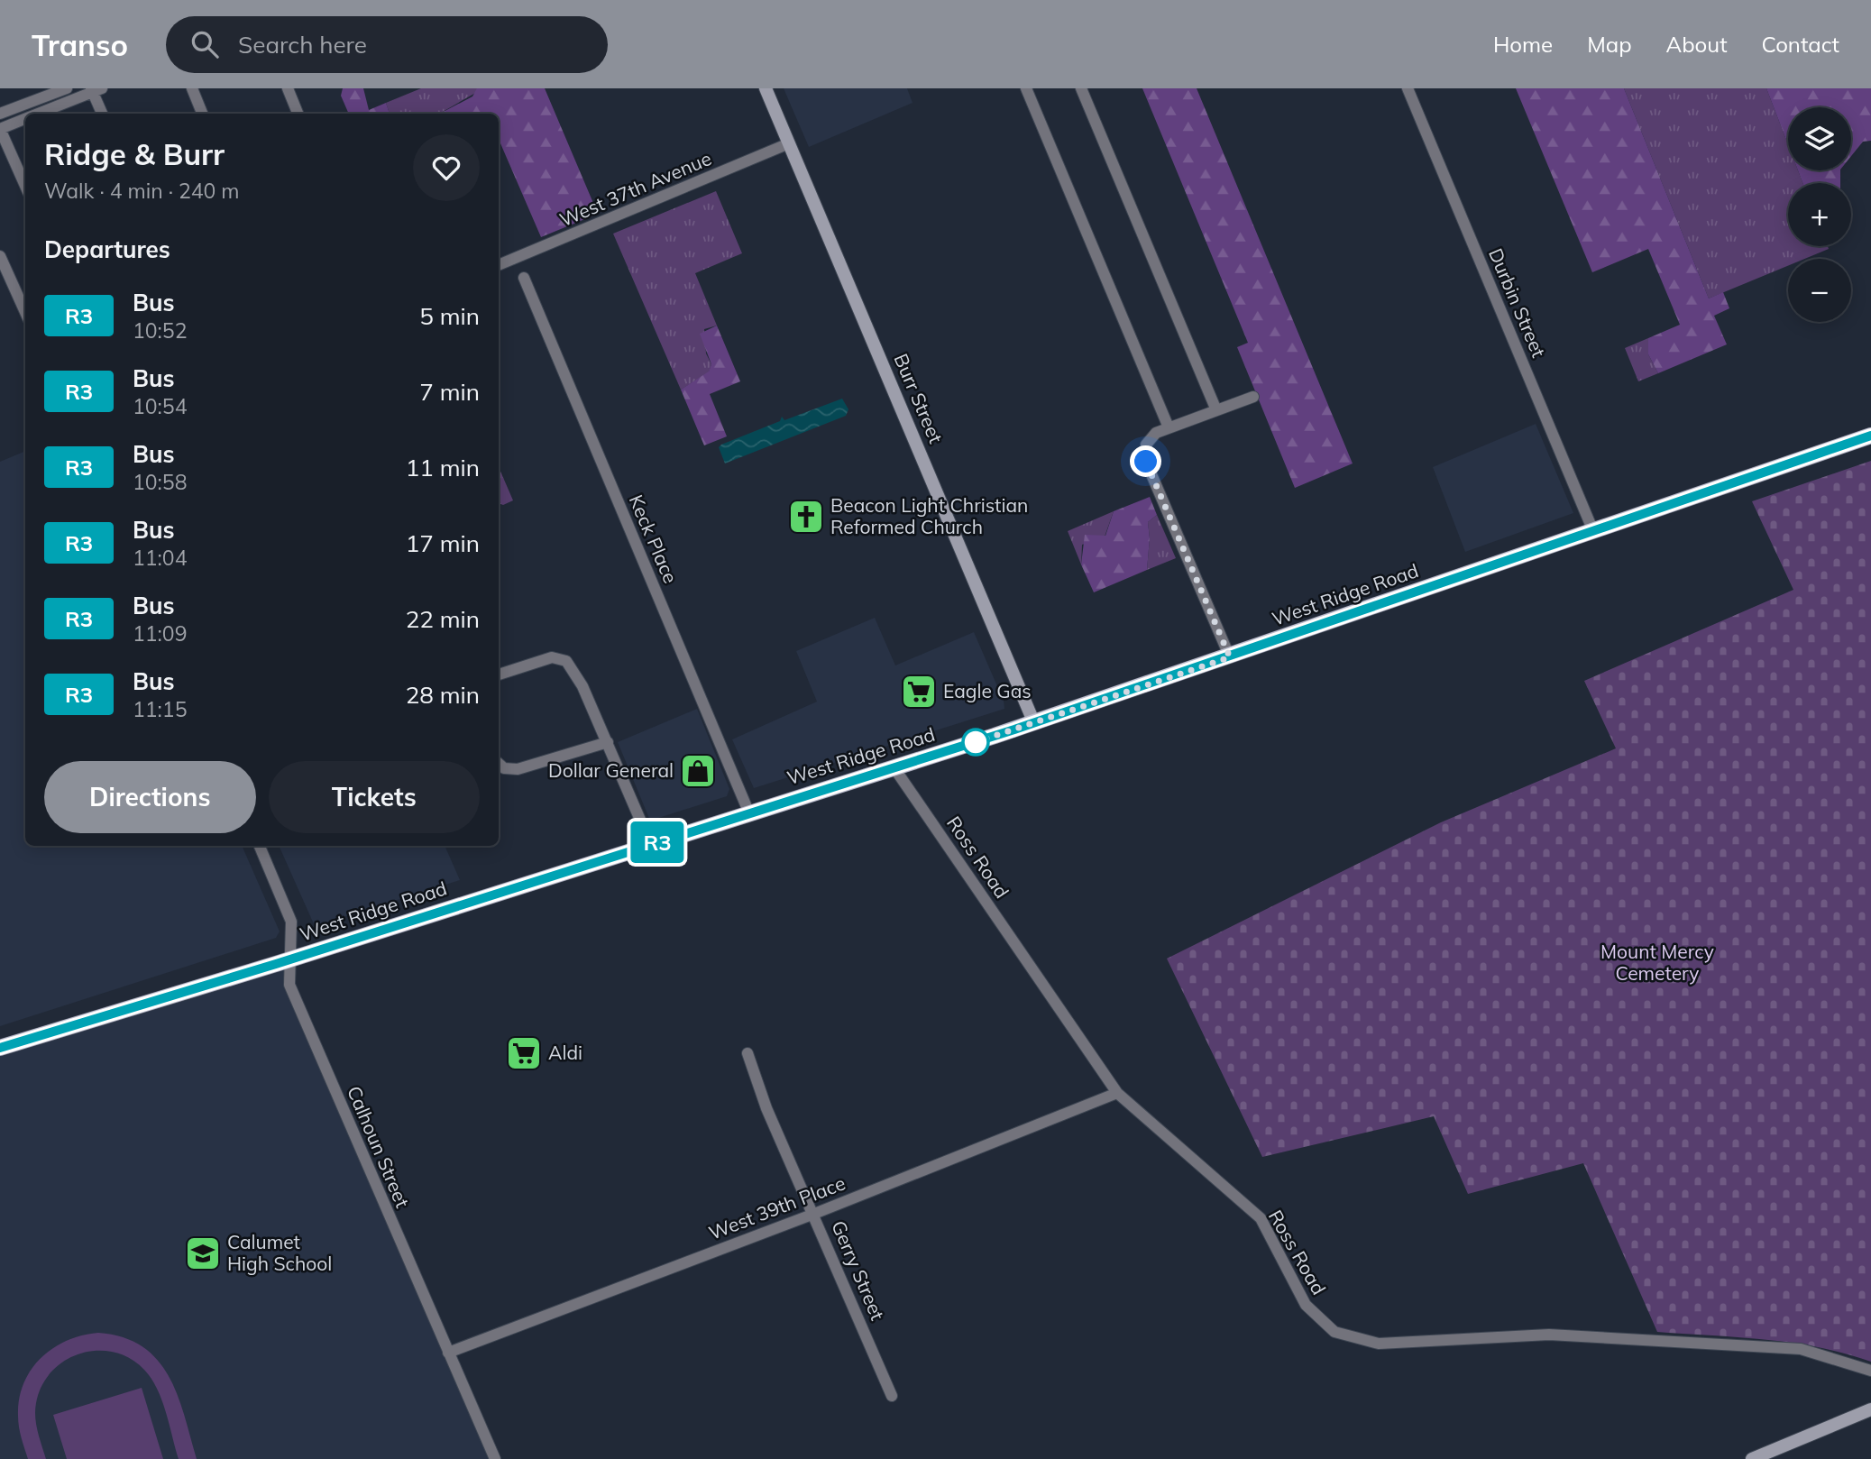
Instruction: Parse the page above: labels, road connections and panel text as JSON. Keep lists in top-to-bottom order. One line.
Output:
{"streets":{"main road":["Burr Street","West Ridge Road"],"street":["West 37th Avenue","Durbin Street","Keck Place","Ross Road","Calhoun Street","West 39th Place","Gerry Street"]},"crossings":[["West 37th Avenue","Burr Street"],["Durbin Street","West Ridge Road"],["Burr Street","West Ridge Road"],["Keck Place","West Ridge Road"],["West Ridge Road","Ross Road"],["West Ridge Road","Calhoun Street"],["Ross Road","West 39th Place"],["Calhoun Street","West 39th Place"],["West 39th Place","Gerry Street"]],"parks":["Mount Mercy Cemetery"],"places":{"church":["Beacon Light Christian Reformed Church"],"supermarket":["Eagle Gas","Aldi"],"shop":["Dollar General"],"school or university":["Calumet High School"]},"lines":["bus line R3"],"page":{"header":"Transo","search":"Search here","nav":["Home","Map","About","Contact"],"on_map":"R3","map_buttons":["+","−"],"heading":[["Ridge & Burr","Walk · 4 min · 240 m"],"Departures"],"list":[{"mark":"R3","name":"Bus","note":"10:52","value":"5 min"},{"mark":"R3","name":"Bus","note":"10:54","value":"7 min"},{"mark":"R3","name":"Bus","note":"10:58","value":"11 min"},{"mark":"R3","name":"Bus","note":"11:04","value":"17 min"},{"mark":"R3","name":"Bus","note":"11:09","value":"22 min"},{"mark":"R3","name":"Bus","note":"11:15","value":"28 min"}],"buttons":["Directions","Tickets"]}}
